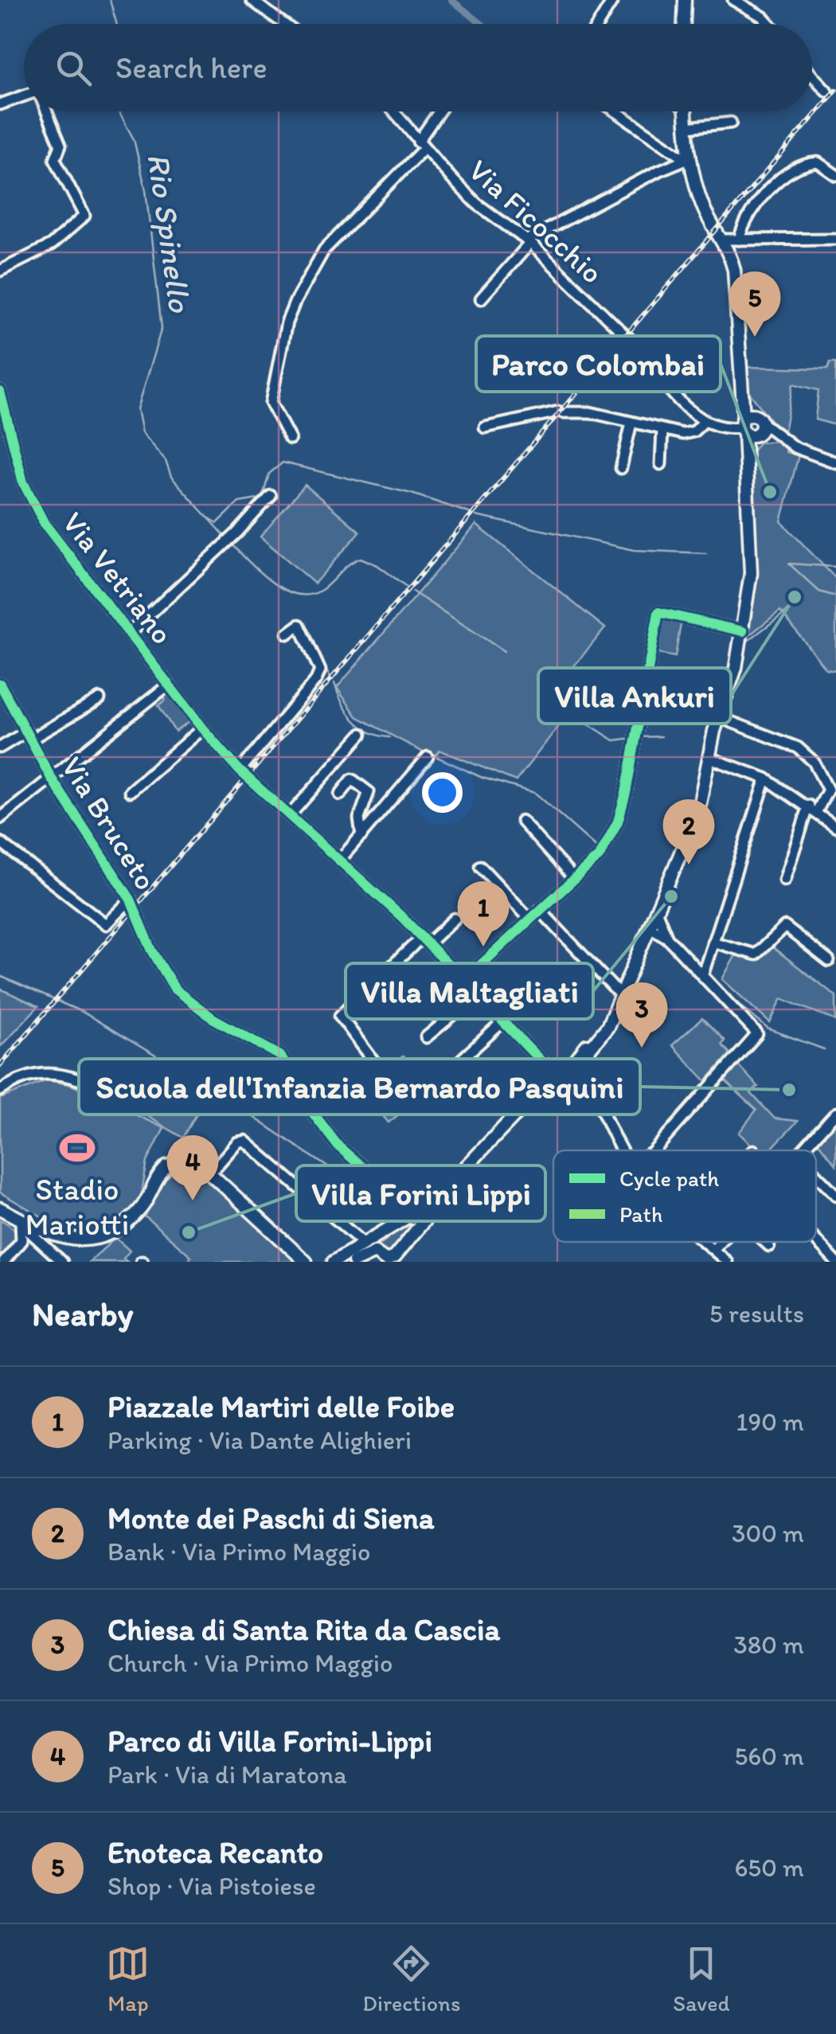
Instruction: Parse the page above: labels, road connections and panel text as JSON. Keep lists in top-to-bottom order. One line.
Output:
{"streets":{"street":["Via Ficocchio","Via Vetriano","Via Bruceto"]},"water":["Rio Spinello"],"places":{"other":["Parco Colombai","Villa Ankuri","Villa Maltagliati","Scuola dell'Infanzia Bernardo Pasquini","Villa Forini Lippi"],"sports":["Stadio Mariotti"]},"legend":["Cycle path","Path"],"page":{"search":"Search here","pins":["5","2","1","3","4"],"heading":["Nearby","5 results"],"list":[{"mark":"1","name":"Piazzale Martiri delle Foibe","note":"Parking · Via Dante Alighieri","value":"190 m"},{"mark":"2","name":"Monte dei Paschi di Siena","note":"Bank · Via Primo Maggio","value":"300 m"},{"mark":"3","name":"Chiesa di Santa Rita da Cascia","note":"Church · Via Primo Maggio","value":"380 m"},{"mark":"4","name":"Parco di Villa Forini-Lippi","note":"Park · Via di Maratona","value":"560 m"},{"mark":"5","name":"Enoteca Recanto","note":"Shop · Via Pistoiese","value":"650 m"}],"nav":["Map","Directions","Saved"]}}
